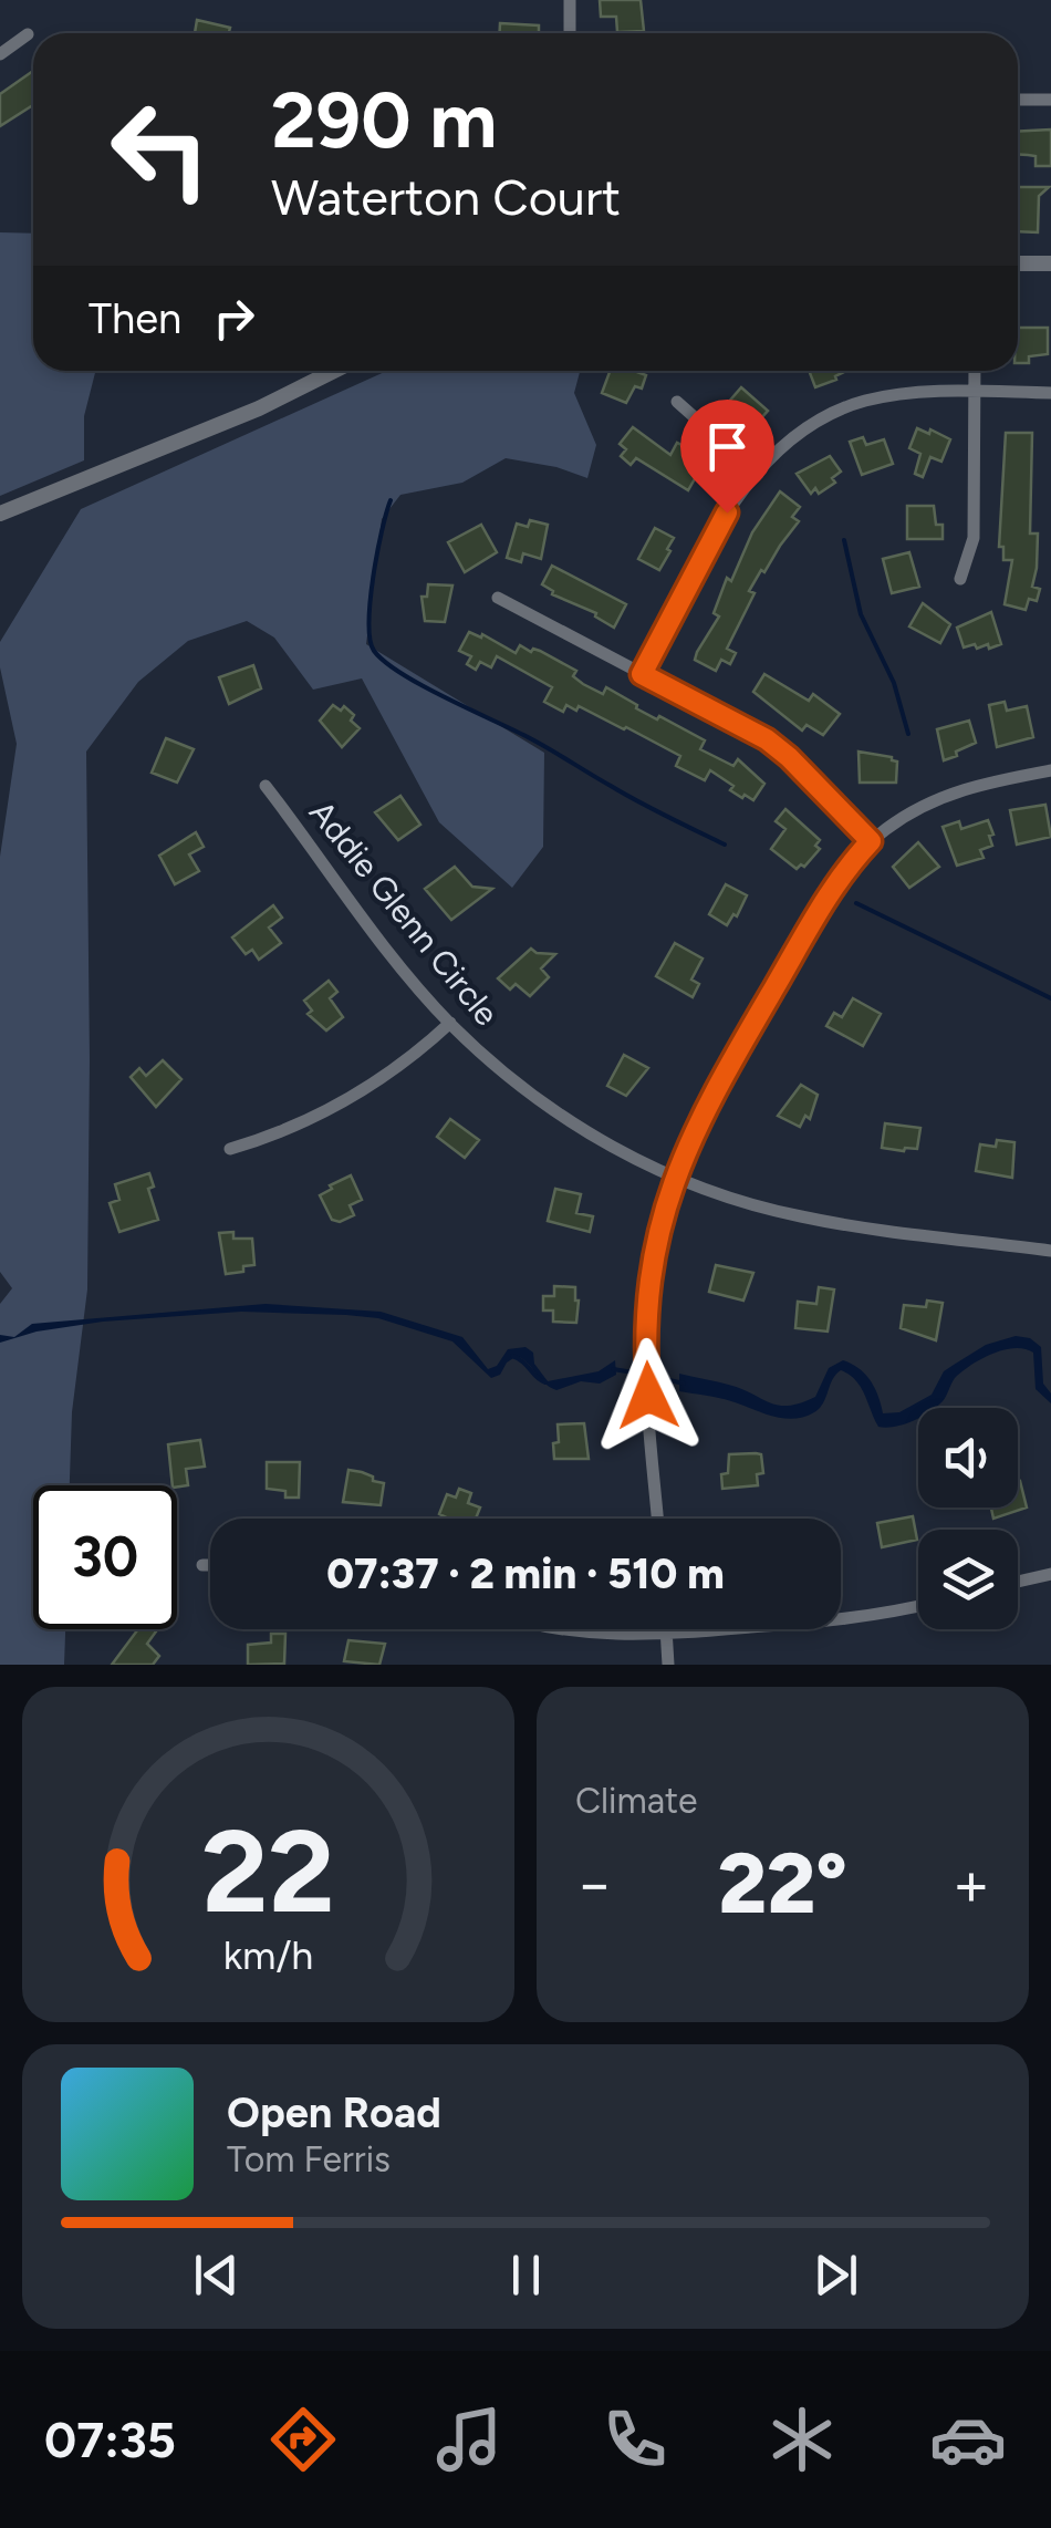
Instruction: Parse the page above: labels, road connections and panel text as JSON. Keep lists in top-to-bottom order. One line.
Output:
{"streets":{"street":["Addie Glenn Circle"]},"page":{"turn":["290 m","Waterton Court"],"then":"Then","limit":"30","trip":"07:37 · 2 min · 510 m","tile":"Climate","heat":["−","22°","+"],"song":["Open Road","Tom Ferris"],"tabs":"07:35","gauge":["22","km/h"]}}
